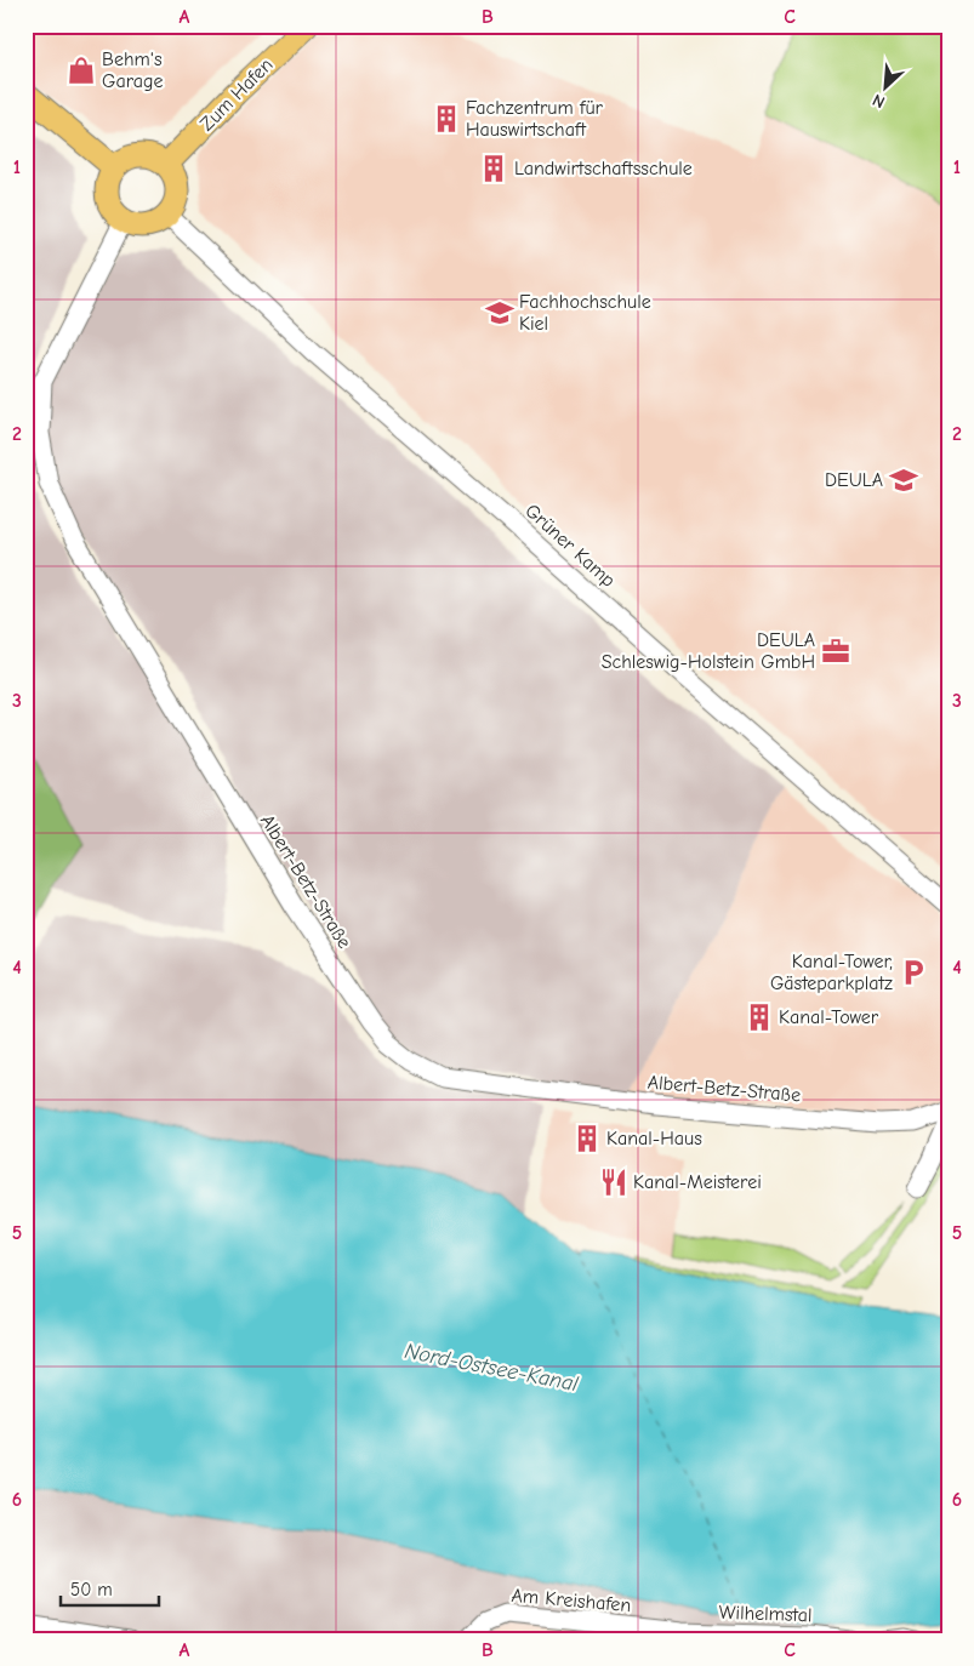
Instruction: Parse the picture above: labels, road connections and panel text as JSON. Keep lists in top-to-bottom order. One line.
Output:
{"streets":{"main road":["Zum Hafen"],"street":["Grüner Kamp","Albert-Betz-Straße","Am Kreishafen","Wilhelmstal"]},"crossings":[["Zum Hafen","Grüner Kamp"],["Zum Hafen","Albert-Betz-Straße"],["Grüner Kamp","Albert-Betz-Straße"],["Am Kreishafen","Wilhelmstal"]],"water":["Nord-Ostsee-Kanal"],"places":{"shop":["Behm's Garage"],"building":["Fachzentrum für Hauswirtschaft","Landwirtschaftsschule","Kanal-Tower","Kanal-Haus"],"school or university":["Fachhochschule Kiel","DEULA"],"office":["DEULA Schleswig-Holstein GmbH"],"parking":["Kanal-Tower, Gästeparkplatz"],"restaurant":["Kanal-Meisterei"]},"scale_bar":"50 m","north":"bottom left","grid":{"columns":["A","B","C"],"rows":["1","2","3","4","5","6"]}}
